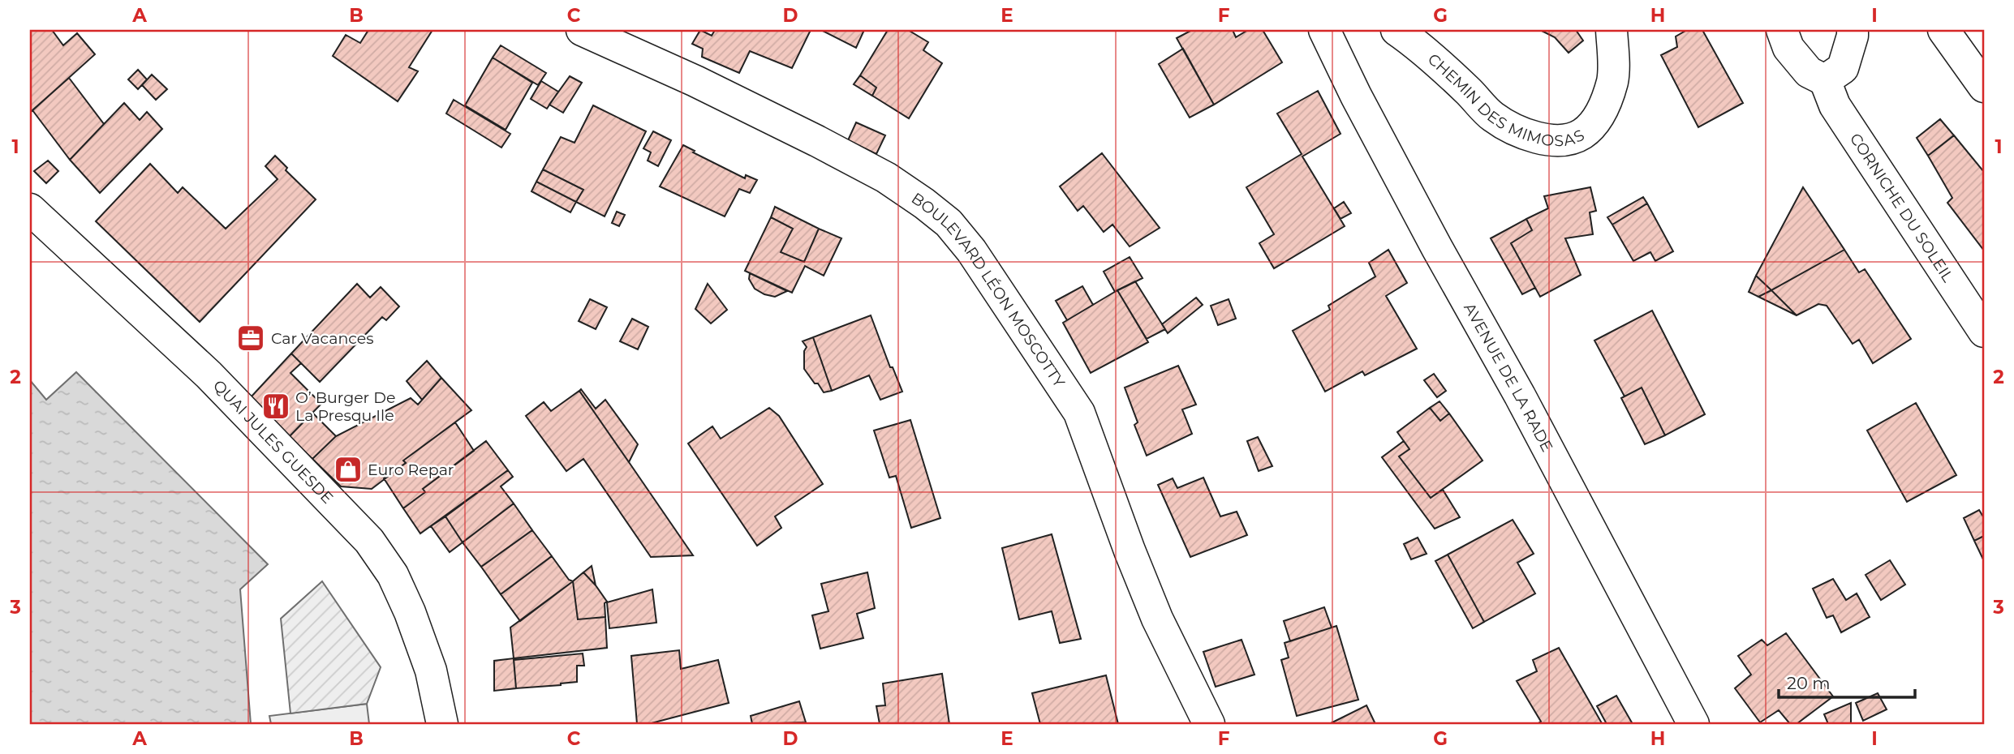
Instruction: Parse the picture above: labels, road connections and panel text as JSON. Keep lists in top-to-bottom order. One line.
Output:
{"streets":{"street":["CHEMIN DES MIMOSAS","CORNICHE DU SOLEIL","BOULEVARD LÉON MOSCOTTY","AVENUE DE LA RADE","QUAI JULES GUESDE"]},"places":{"office":["Car Vacances"],"restaurant":["O’ Burger De La Presqu Ile"],"shop":["Euro Repar"]},"scale_bar":"20 m","grid":{"columns":["A","B","C","D","E","F","G","H","I"],"rows":["1","2","3"]}}
